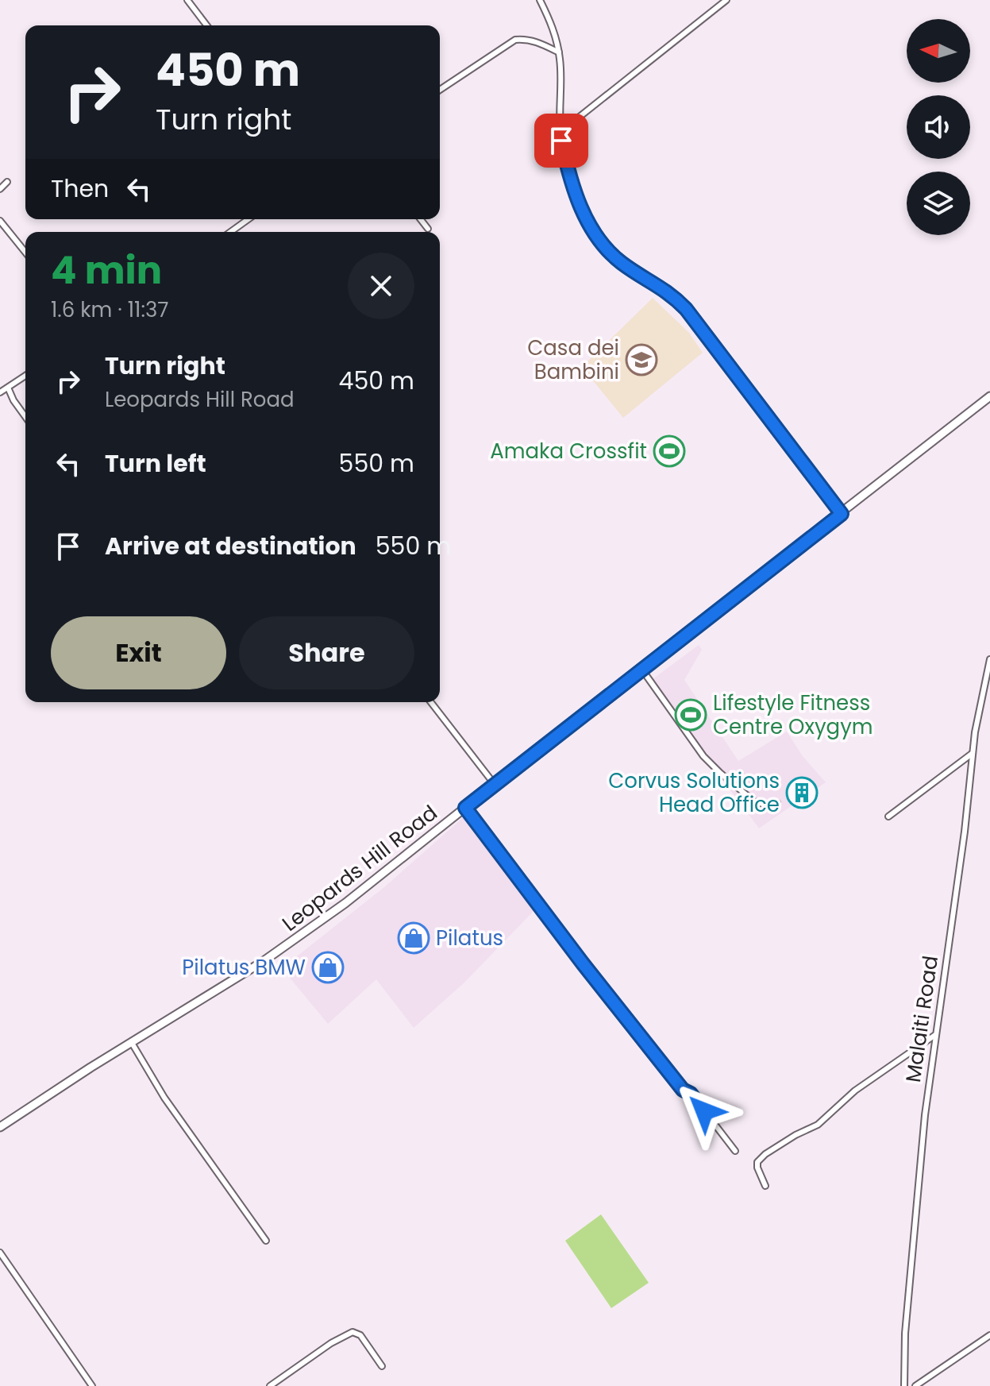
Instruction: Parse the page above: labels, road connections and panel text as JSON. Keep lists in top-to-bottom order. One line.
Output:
{"streets":{"main road":["Leopards Hill Road"],"street":["Malaiti Road"]},"places":{"school or university":["Casa dei Bambini"],"sports":["Amaka Crossfit","Lifestyle Fitness Centre Oxygym"],"building":["Corvus Solutions Head Office"],"shop":["Pilatus","Pilatus BMW"]},"north":"left","page":{"turn":["450 m","Turn right"],"then":"Then","heading":["4 min","1.6 km · 11:37"],"list":[{"name":"Turn right","note":"Leopards Hill Road","value":"450 m"},{"name":"Turn left","value":"550 m"},{"name":"Arrive at destination","value":"550 m"}],"buttons":["Exit","Share"]}}
